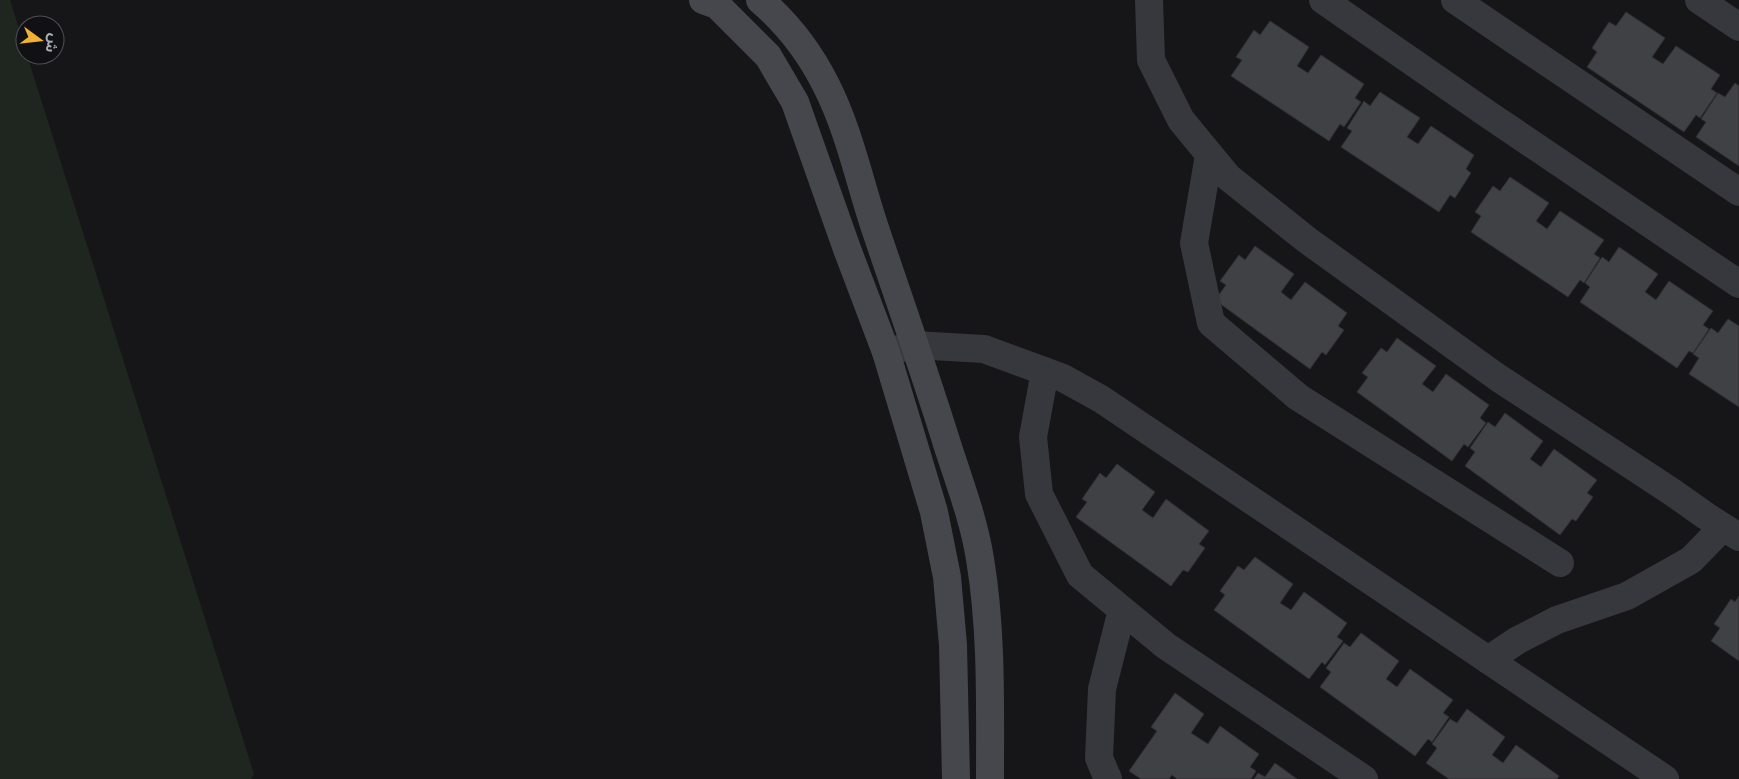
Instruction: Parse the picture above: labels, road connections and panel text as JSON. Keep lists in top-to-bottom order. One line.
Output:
{"north":"right"}
